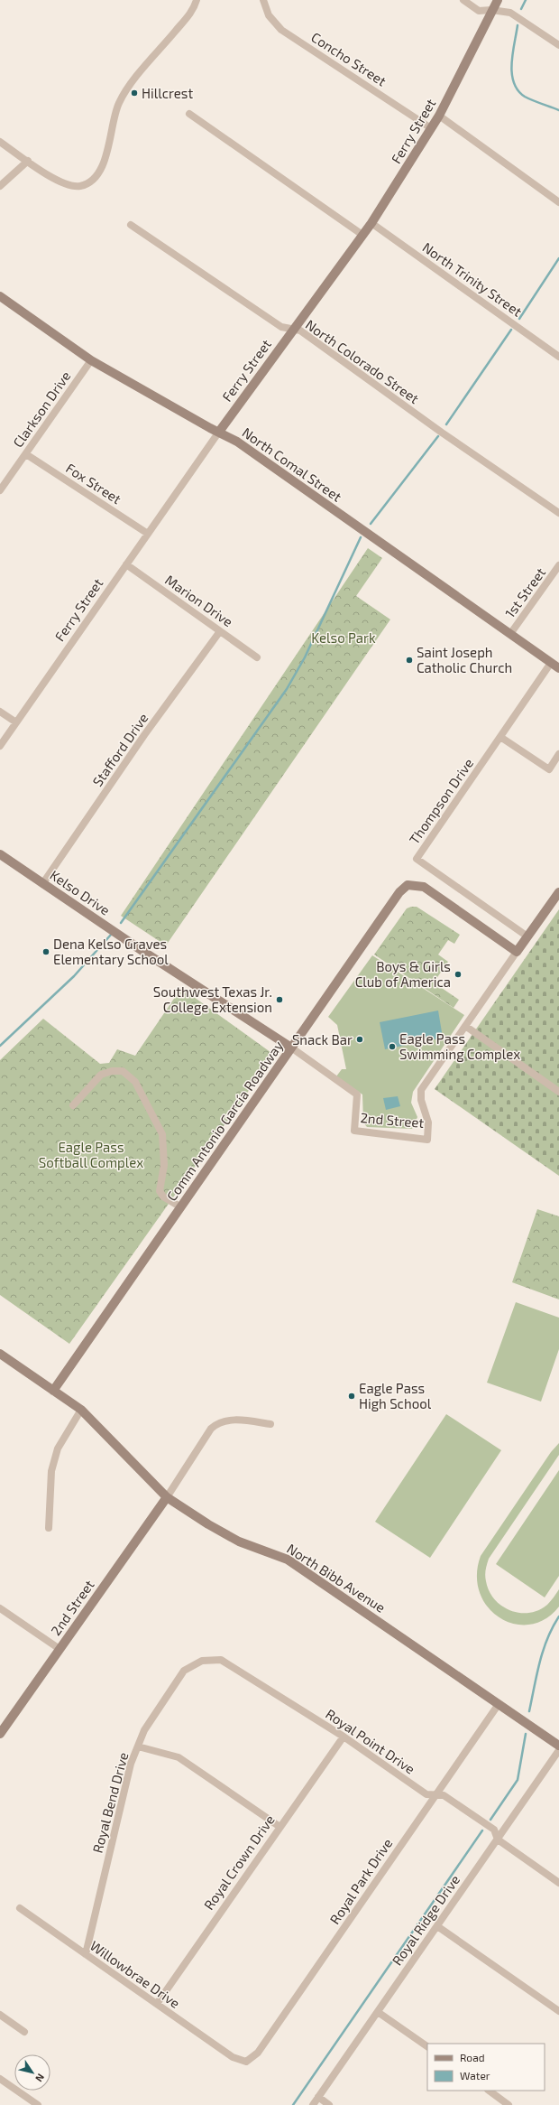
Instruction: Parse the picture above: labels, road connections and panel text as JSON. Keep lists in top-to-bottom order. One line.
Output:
{"streets":{"street":["Concho Street","Ferry Street","North Trinity Street","North Colorado Street","Clarkson Drive","North Comal Street","Fox Street","1st Street","Marion Drive","Stafford Drive","Thompson Drive","Kelso Drive","2nd Street","Comm Antonio García Roadway","North Bibb Avenue","Royal Point Drive","Royal Bend Drive","Royal Crown Drive","Royal Park Drive","Royal Ridge Drive","Willowbrae Drive"]},"crossings":[["Concho Street","Ferry Street"],["Ferry Street","North Trinity Street"],["Ferry Street","North Colorado Street"],["Ferry Street","North Comal Street"],["Ferry Street","Fox Street"],["Ferry Street","Marion Drive"],["Clarkson Drive","North Comal Street"],["Clarkson Drive","Fox Street"],["North Comal Street","1st Street"],["North Comal Street","Thompson Drive"],["Marion Drive","Stafford Drive"],["Stafford Drive","Kelso Drive"],["Thompson Drive","2nd Street"],["Kelso Drive","2nd Street"],["Kelso Drive","Comm Antonio García Roadway"],["2nd Street","Comm Antonio García Roadway"],["2nd Street","North Bibb Avenue"],["Comm Antonio García Roadway","North Bibb Avenue"],["North Bibb Avenue","Royal Park Drive"],["Royal Point Drive","Royal Bend Drive"],["Royal Point Drive","Royal Crown Drive"],["Royal Point Drive","Royal Park Drive"],["Royal Point Drive","Royal Ridge Drive"],["Royal Bend Drive","Willowbrae Drive"],["Royal Crown Drive","Willowbrae Drive"],["Royal Park Drive","Willowbrae Drive"]],"parks":["Kelso Park","Eagle Pass Softball Complex"],"places":["Hillcrest","Saint Joseph Catholic Church","Dena Kelso Graves Elementary School","Boys & Girls Club of America","Southwest Texas Jr. College Extension","Snack Bar","Eagle Pass Swimming Complex","Eagle Pass High School"],"legend":["Road","Water"],"north":"bottom right"}
